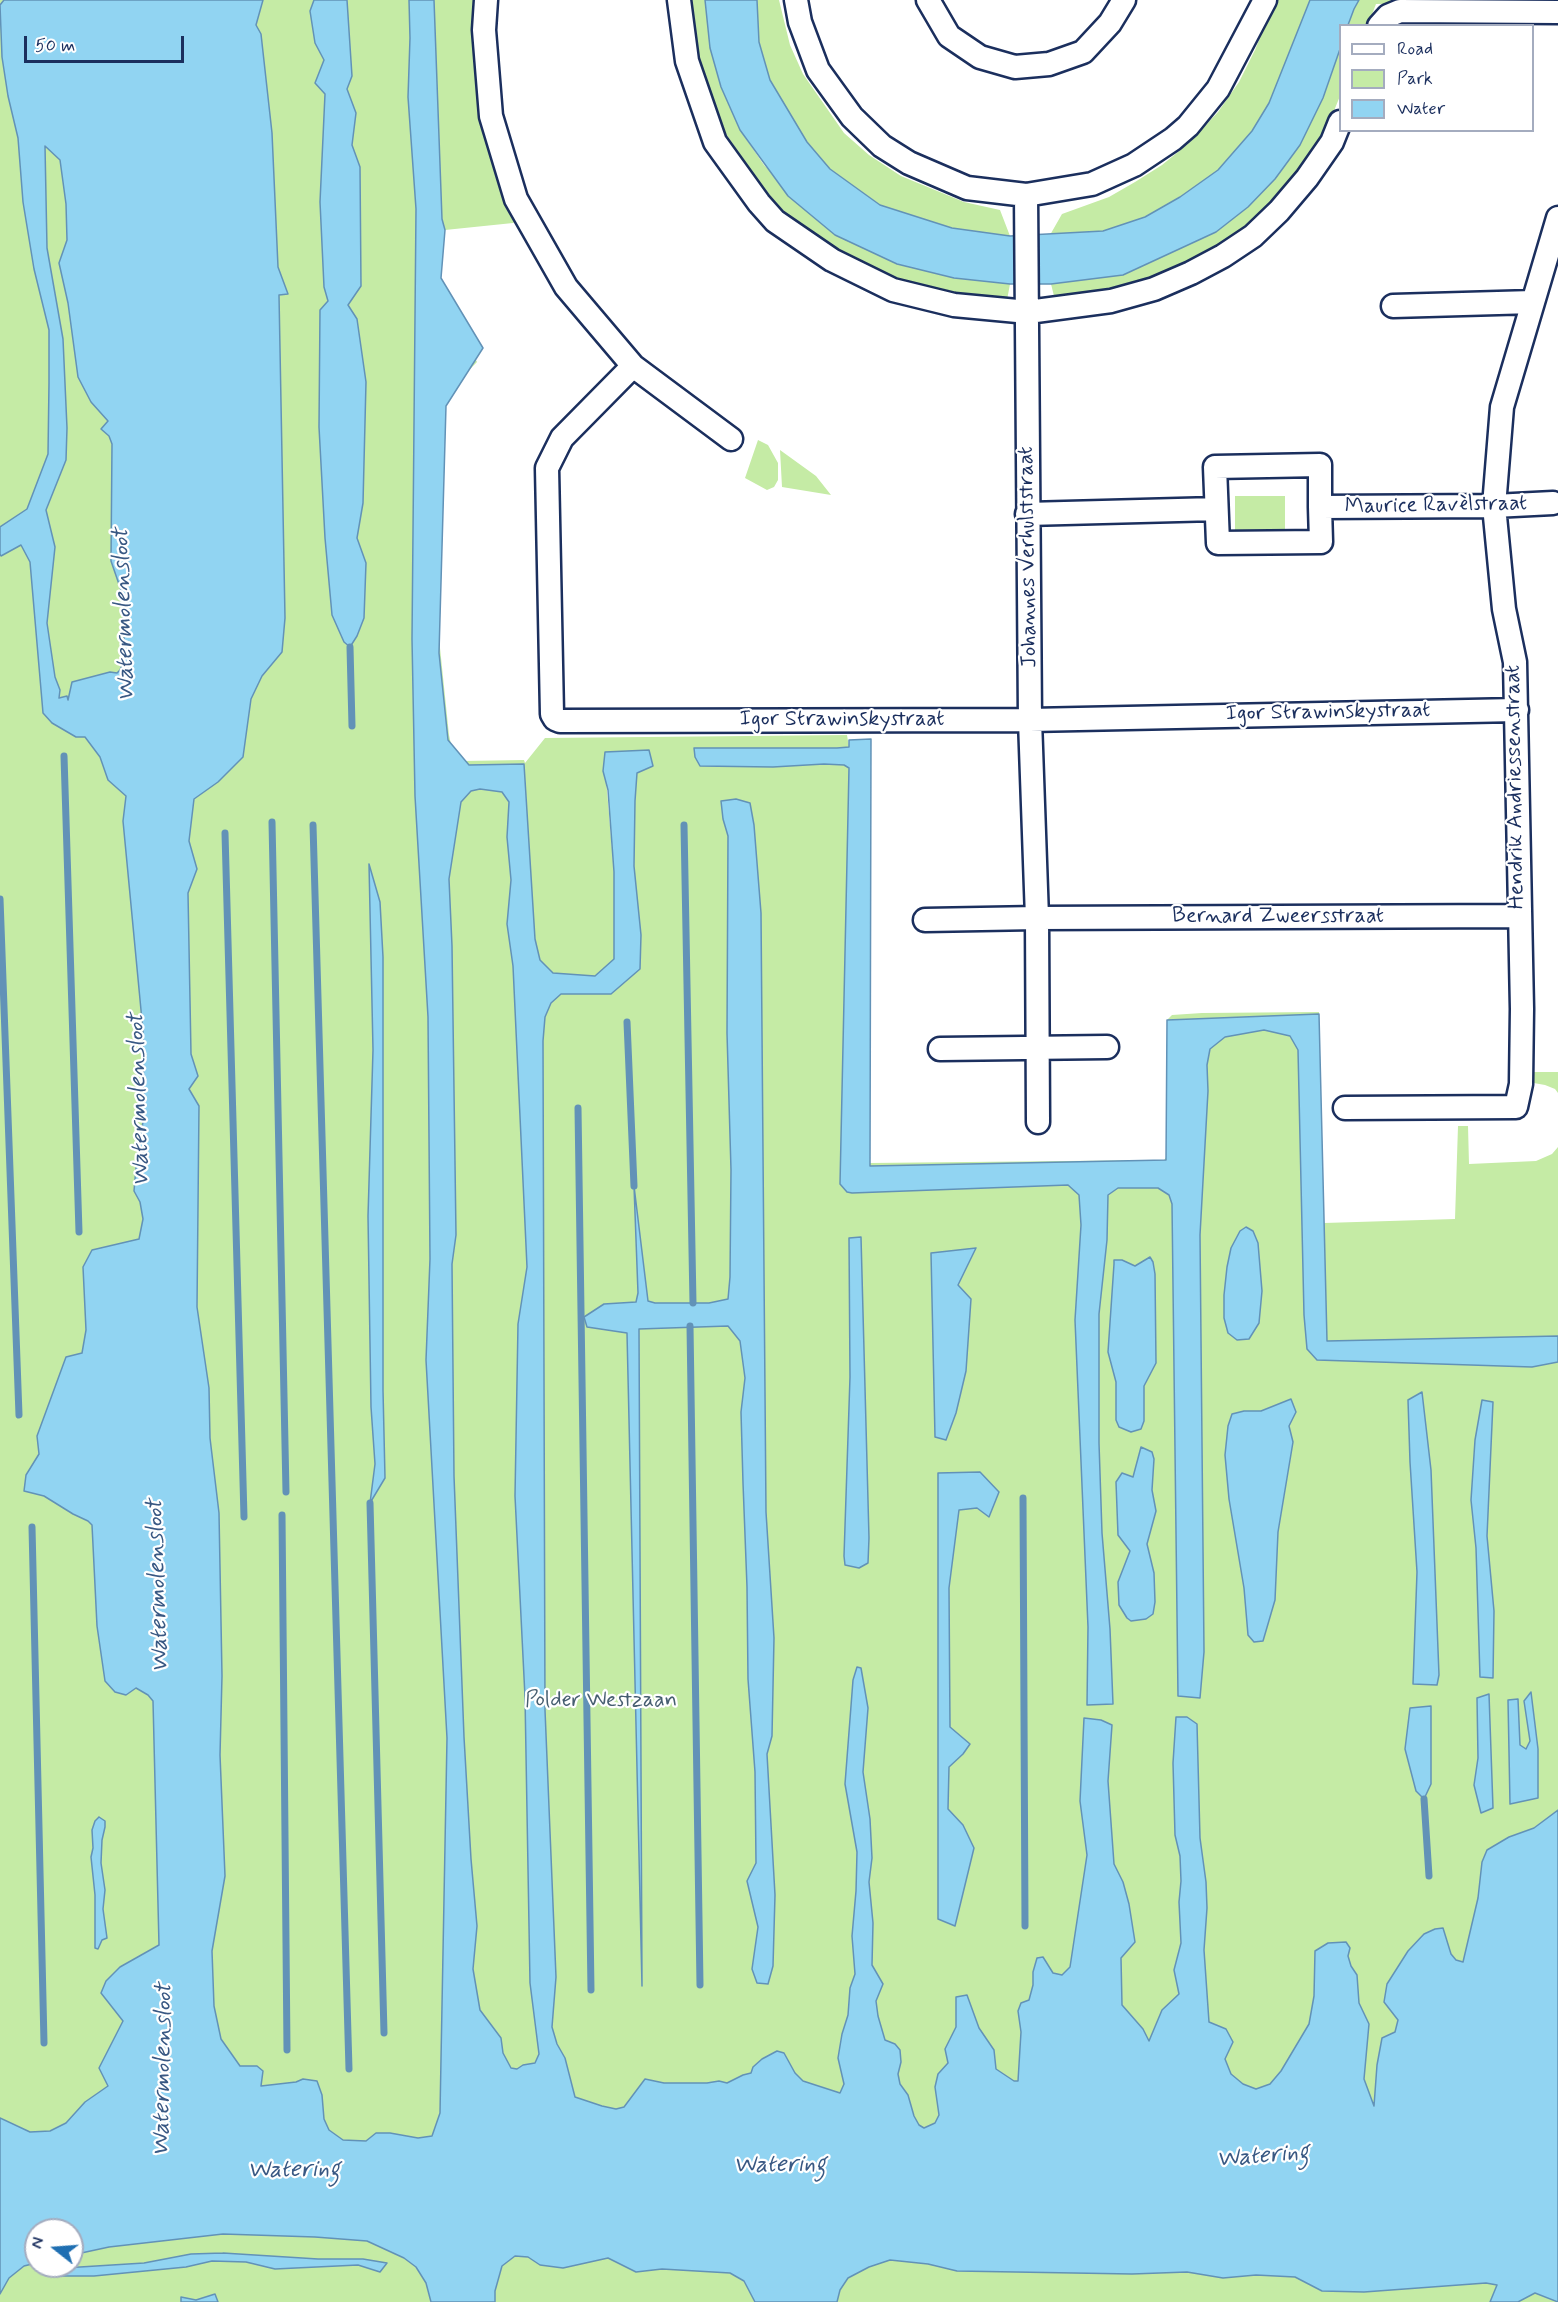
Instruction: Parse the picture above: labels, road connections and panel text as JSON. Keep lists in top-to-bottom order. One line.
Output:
{"streets":{"street":["Maurice Ravèlstraat","Johannes Verhulststraat","Igor Strawinskystraat","Hendrik Andriessenstraat","Bernard Zweersstraat"]},"crossings":[["Maurice Ravèlstraat","Hendrik Andriessenstraat"],["Johannes Verhulststraat","Igor Strawinskystraat"],["Johannes Verhulststraat","Bernard Zweersstraat"],["Igor Strawinskystraat","Hendrik Andriessenstraat"],["Hendrik Andriessenstraat","Bernard Zweersstraat"]],"water":["Watermolensloot","Watering"],"parks":["Polder Westzaan"],"legend":["Road","Park","Water"],"scale_bar":"50 m","north":"left"}
